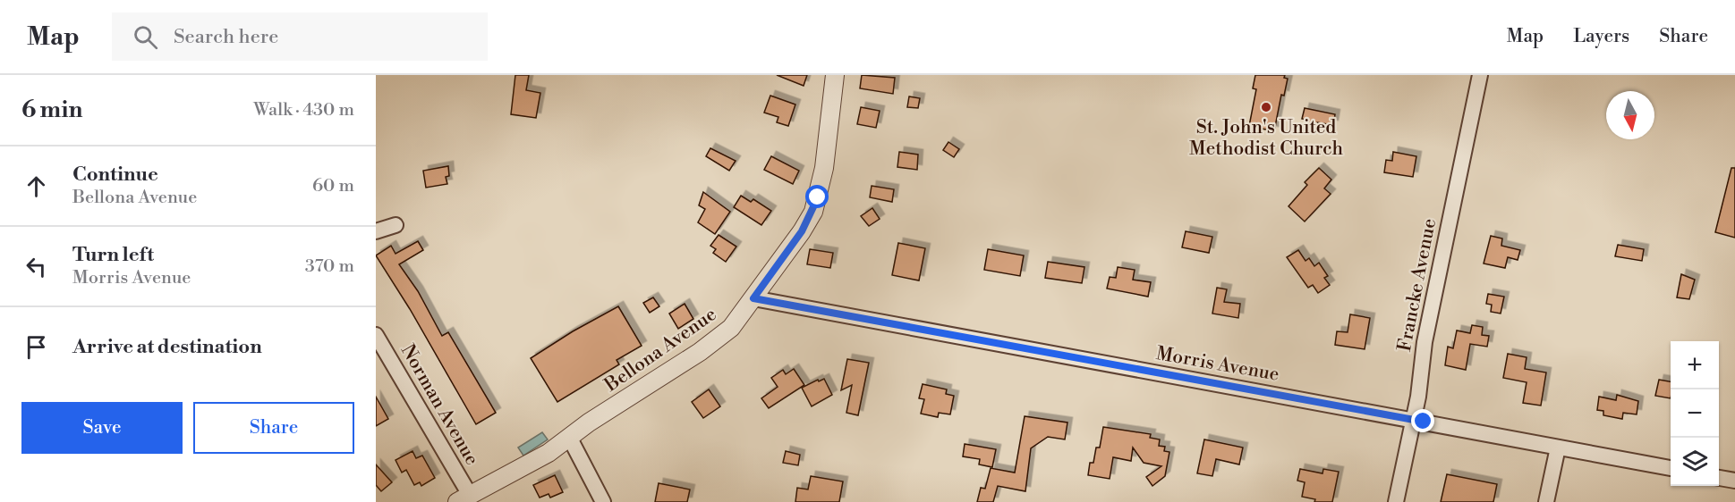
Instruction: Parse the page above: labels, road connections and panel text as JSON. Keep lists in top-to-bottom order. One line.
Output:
{"streets":{"street":["Francke Avenue","Bellona Avenue","Morris Avenue","Norman Avenue"]},"crossings":[["Francke Avenue","Morris Avenue"],["Bellona Avenue","Morris Avenue"],["Bellona Avenue","Norman Avenue"]],"places":["St. John's United Methodist Church"],"north":"bottom","page":{"header":"Map","search":"Search here","nav":["Map","Layers","Share"],"heading":["6 min","Walk · 430 m"],"list":[["Continue","Bellona Avenue","60 m"],["Turn left","Morris Avenue","370 m"],"Arrive at destination"],"map_buttons":["+","−"],"buttons":["Save","Share"]}}
